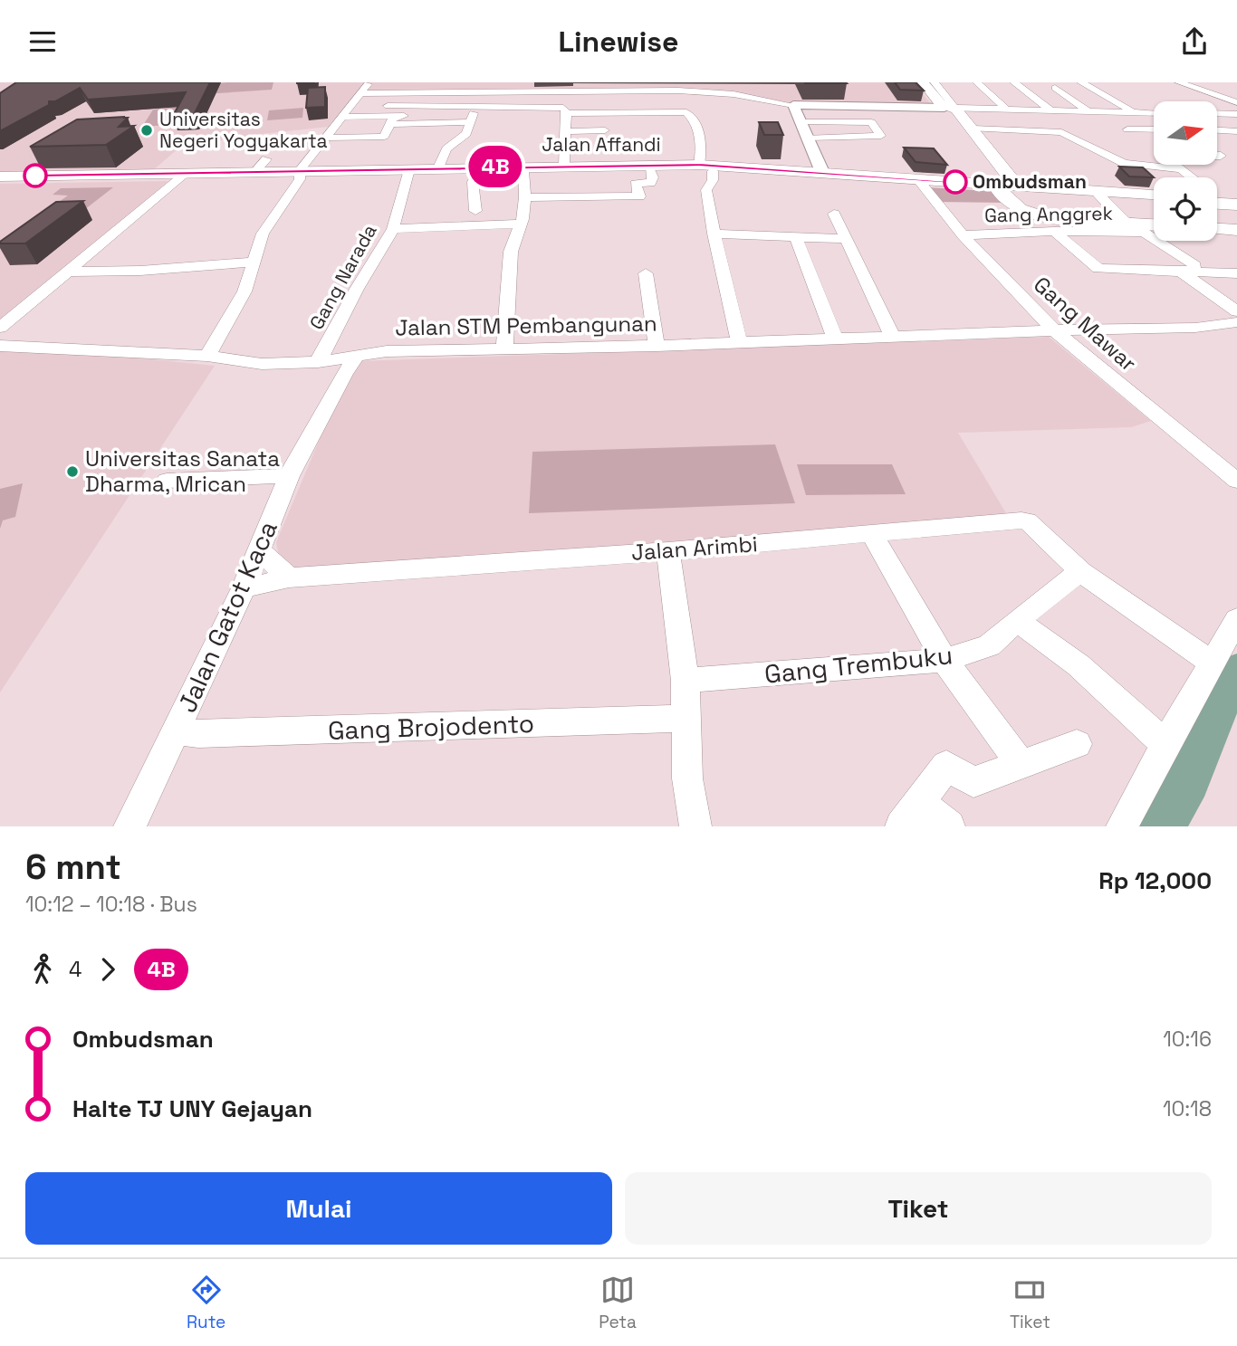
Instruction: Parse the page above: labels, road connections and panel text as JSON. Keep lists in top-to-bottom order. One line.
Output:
{"streets":{"main road":["Jalan Affandi"],"street":["Gang Anggrek","Gang Narada","Gang Mawar","Jalan STM Pembangunan","Jalan Arimbi","Jalan Gatot Kaca","Gang Trembuku","Gang Brojodento"]},"crossings":[["Jalan Affandi","Gang Narada"],["Jalan Affandi","Gang Mawar"],["Gang Anggrek","Gang Mawar"],["Gang Narada","Jalan STM Pembangunan"],["Gang Mawar","Jalan STM Pembangunan"],["Jalan STM Pembangunan","Jalan Gatot Kaca"],["Jalan Arimbi","Jalan Gatot Kaca"],["Jalan Arimbi","Gang Trembuku"],["Jalan Gatot Kaca","Gang Brojodento"]],"places":["Universitas Negeri Yogyakarta","Ombudsman","Universitas Sanata Dharma, Mrican"],"lines":["bus line 4B"],"north":"right","page":{"header":"Linewise","on_map":"4B","heading":["6 mnt","10:12 – 10:18 · Bus","Rp 12,000"],"legs":["4","4B"],"list":[{"name":"Ombudsman","value":"10:16"},{"name":"Halte TJ UNY Gejayan","value":"10:18"}],"buttons":["Mulai","Tiket"],"tabs":["Rute","Peta","Tiket"]}}
